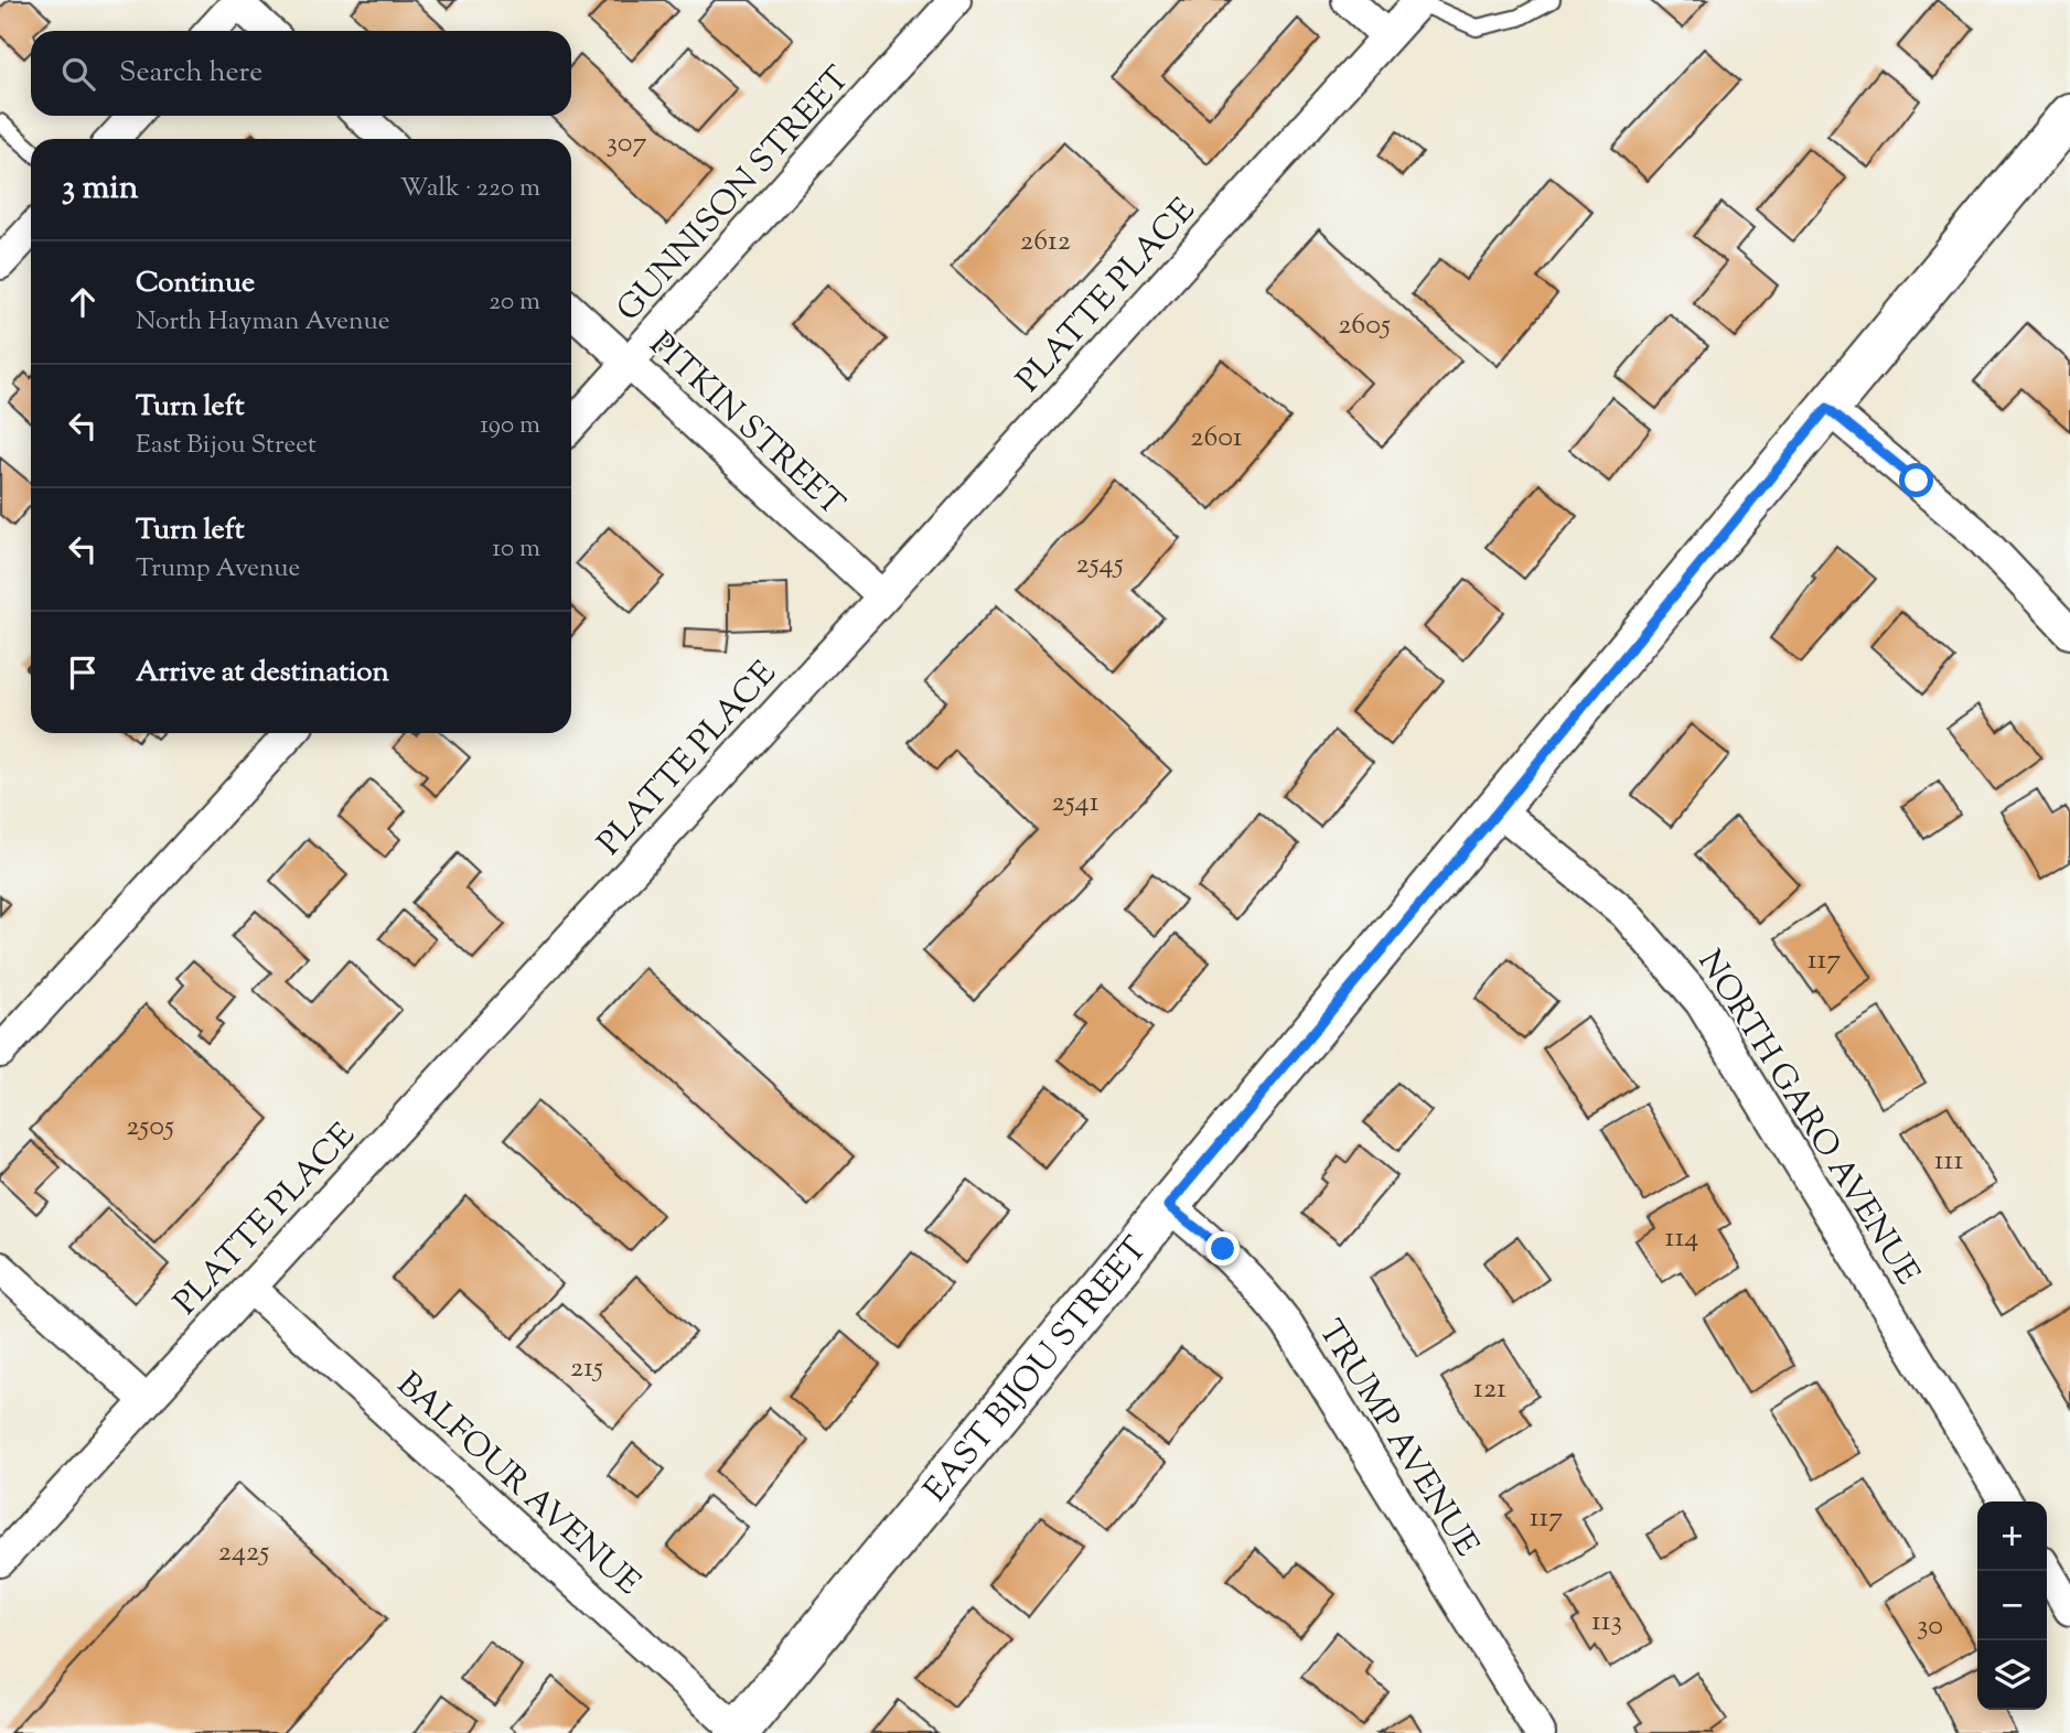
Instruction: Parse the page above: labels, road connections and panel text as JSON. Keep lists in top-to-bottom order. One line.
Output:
{"streets":{"street":["GUNNISON STREET","PLATTE PLACE","PITKIN STREET","NORTH GARO AVENUE","EAST BIJOU STREET","TRUMP AVENUE","BALFOUR AVENUE"]},"crossings":[["GUNNISON STREET","PITKIN STREET"],["PLATTE PLACE","PITKIN STREET"],["PLATTE PLACE","BALFOUR AVENUE"],["NORTH GARO AVENUE","EAST BIJOU STREET"],["EAST BIJOU STREET","TRUMP AVENUE"],["EAST BIJOU STREET","BALFOUR AVENUE"]],"house_numbers":["307","2612","2605","2601","2545","2541","117","2505","111","114","215","121","117","2425","113","30"],"page":{"search":"Search here","heading":["3 min","Walk · 220 m"],"list":[["Continue","North Hayman Avenue","20 m"],["Turn left","East Bijou Street","190 m"],["Turn left","Trump Avenue","10 m"],"Arrive at destination"],"map_buttons":["+","−"]}}
